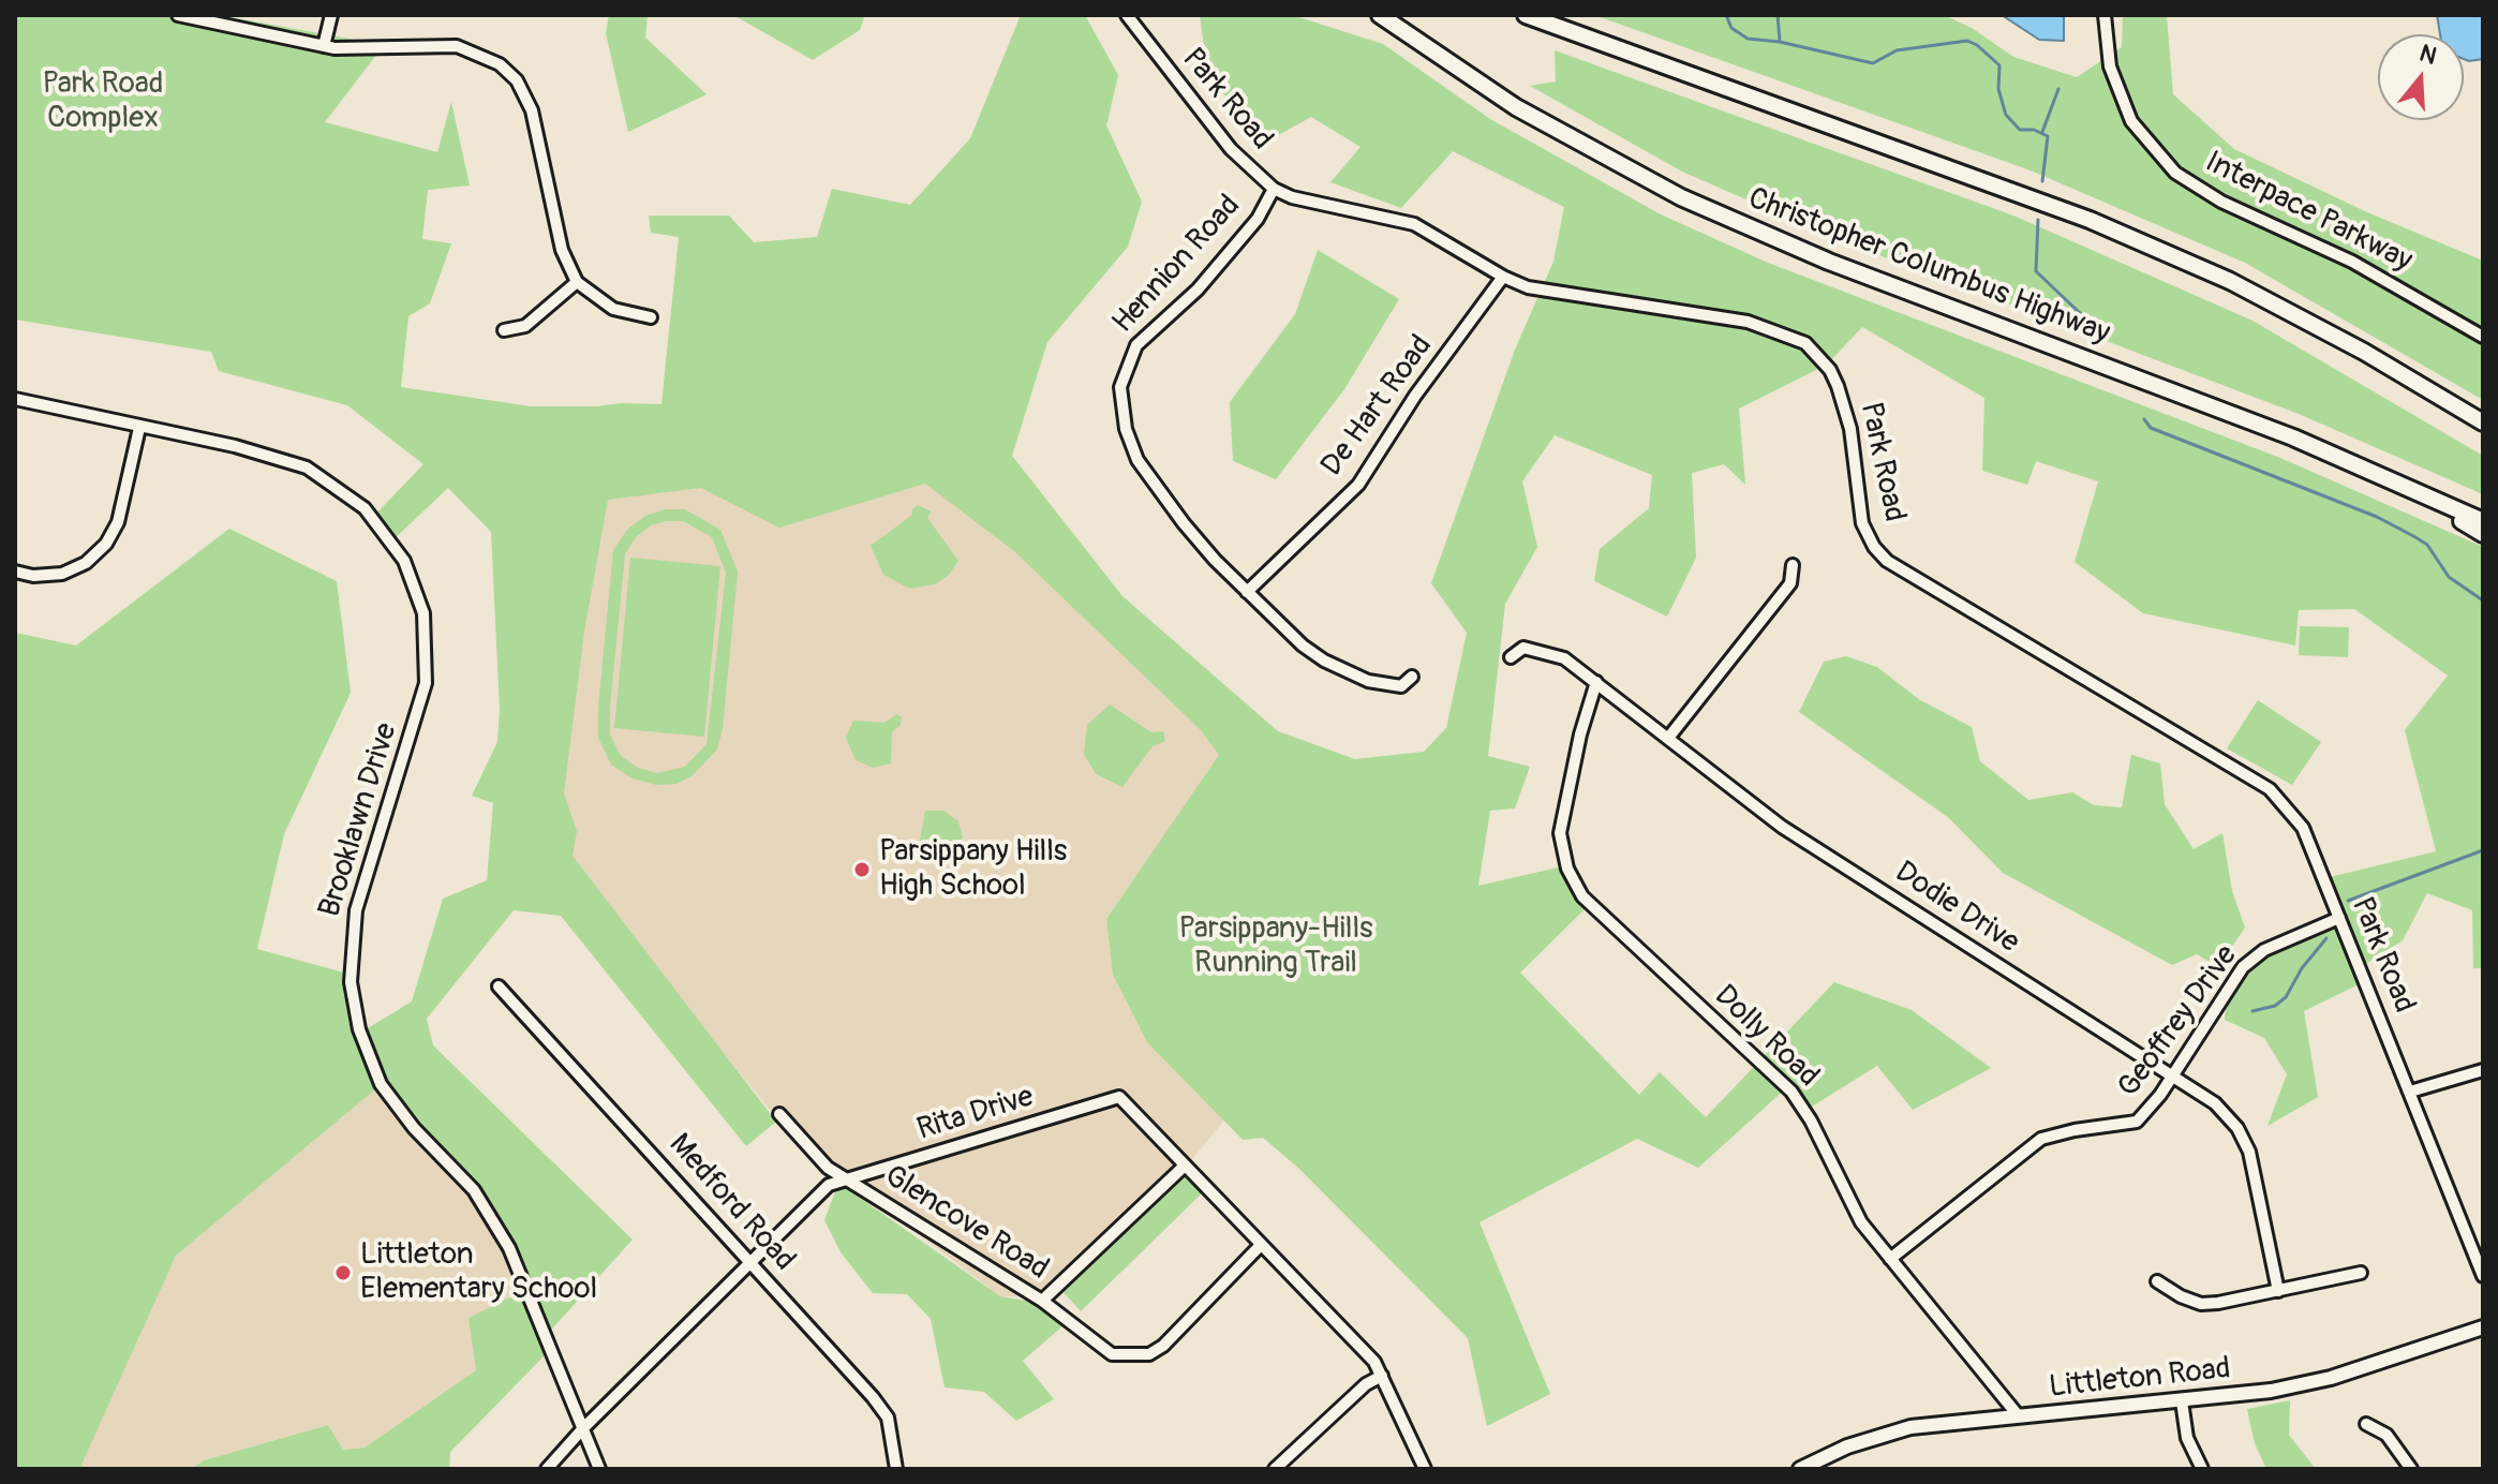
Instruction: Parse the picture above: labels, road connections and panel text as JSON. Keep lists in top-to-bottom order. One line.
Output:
{"streets":{"highway":["Christopher Columbus Highway"],"main road":["Littleton Road"],"street":["Park Road","Interpace Parkway","Hennion Road","De Hart Road","Brooklawn Drive","Dodie Drive","Geoffrey Drive","Dolly Road","Rita Drive","Medford Road","Glencove Road"]},"crossings":[["Park Road","Hennion Road"],["Park Road","De Hart Road"],["Park Road","Geoffrey Drive"],["Hennion Road","De Hart Road"],["Brooklawn Drive","Glencove Road"],["Dodie Drive","Geoffrey Drive"],["Dodie Drive","Dolly Road"],["Geoffrey Drive","Dolly Road"],["Dolly Road","Littleton Road"],["Rita Drive","Glencove Road"],["Medford Road","Glencove Road"]],"parks":["Park Road Complex","Parsippany-Hills Running Trail"],"places":["Parsippany Hills High School","Littleton Elementary School"],"north":"top"}
